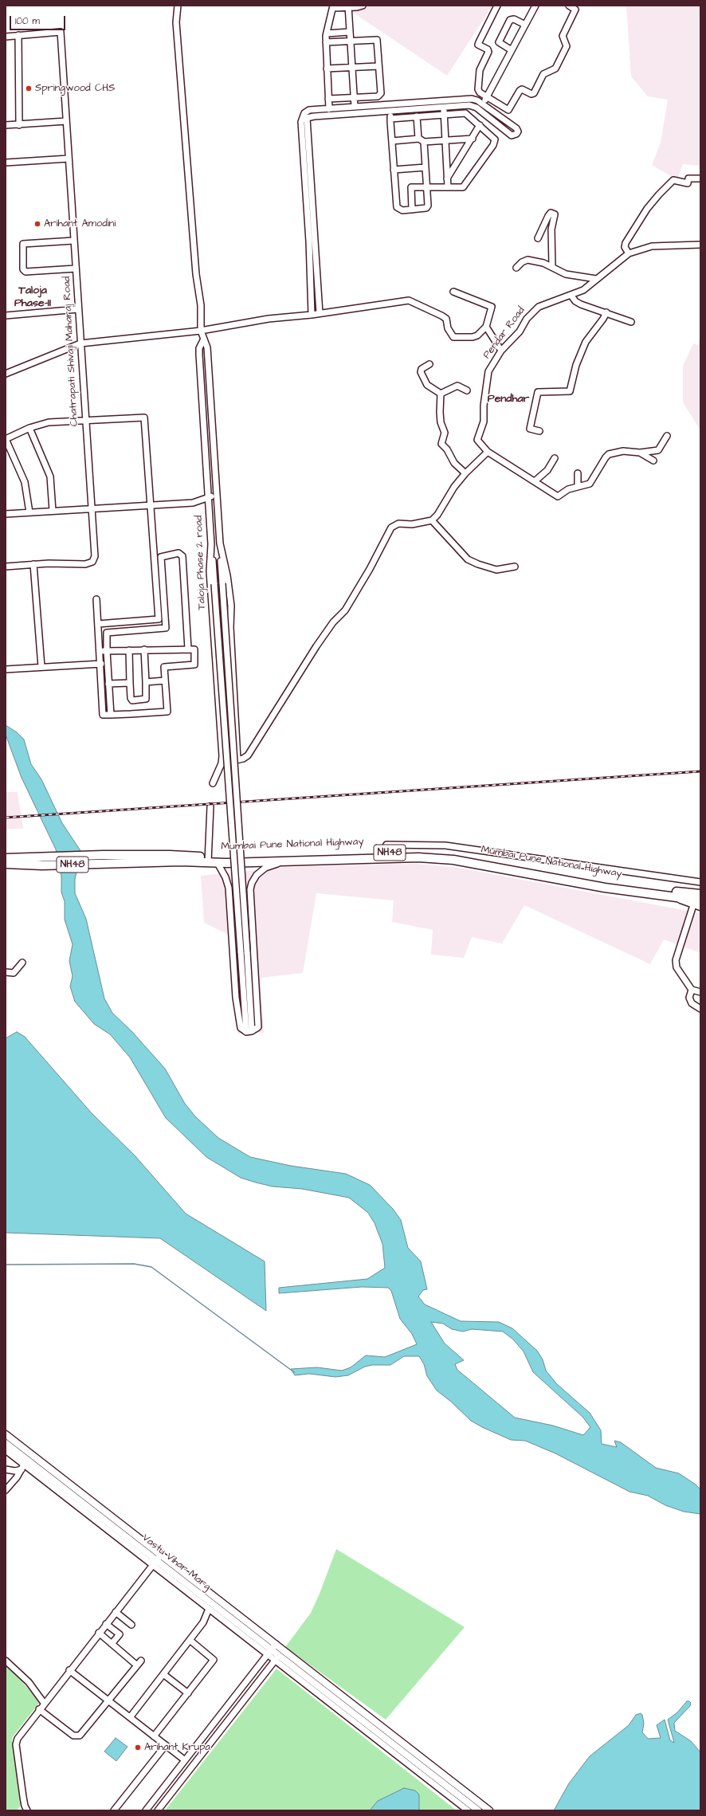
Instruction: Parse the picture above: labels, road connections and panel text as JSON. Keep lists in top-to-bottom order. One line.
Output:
{"streets":{"highway":["Mumbai Pune National Highway","NH48"],"main road":["Vastu Vihar Marg"],"street":["Pendar Road","Chatrapati Shivaji Maharaj Road","Taloja Phase 2 road"]},"crossings":[["Mumbai Pune National Highway","NH48"]],"districts":["Taloja Phase-II","Pendhar"],"places":["Springwood CHS","Arihant Amodini","Arihant Krupa"],"scale_bar":"100 m"}
